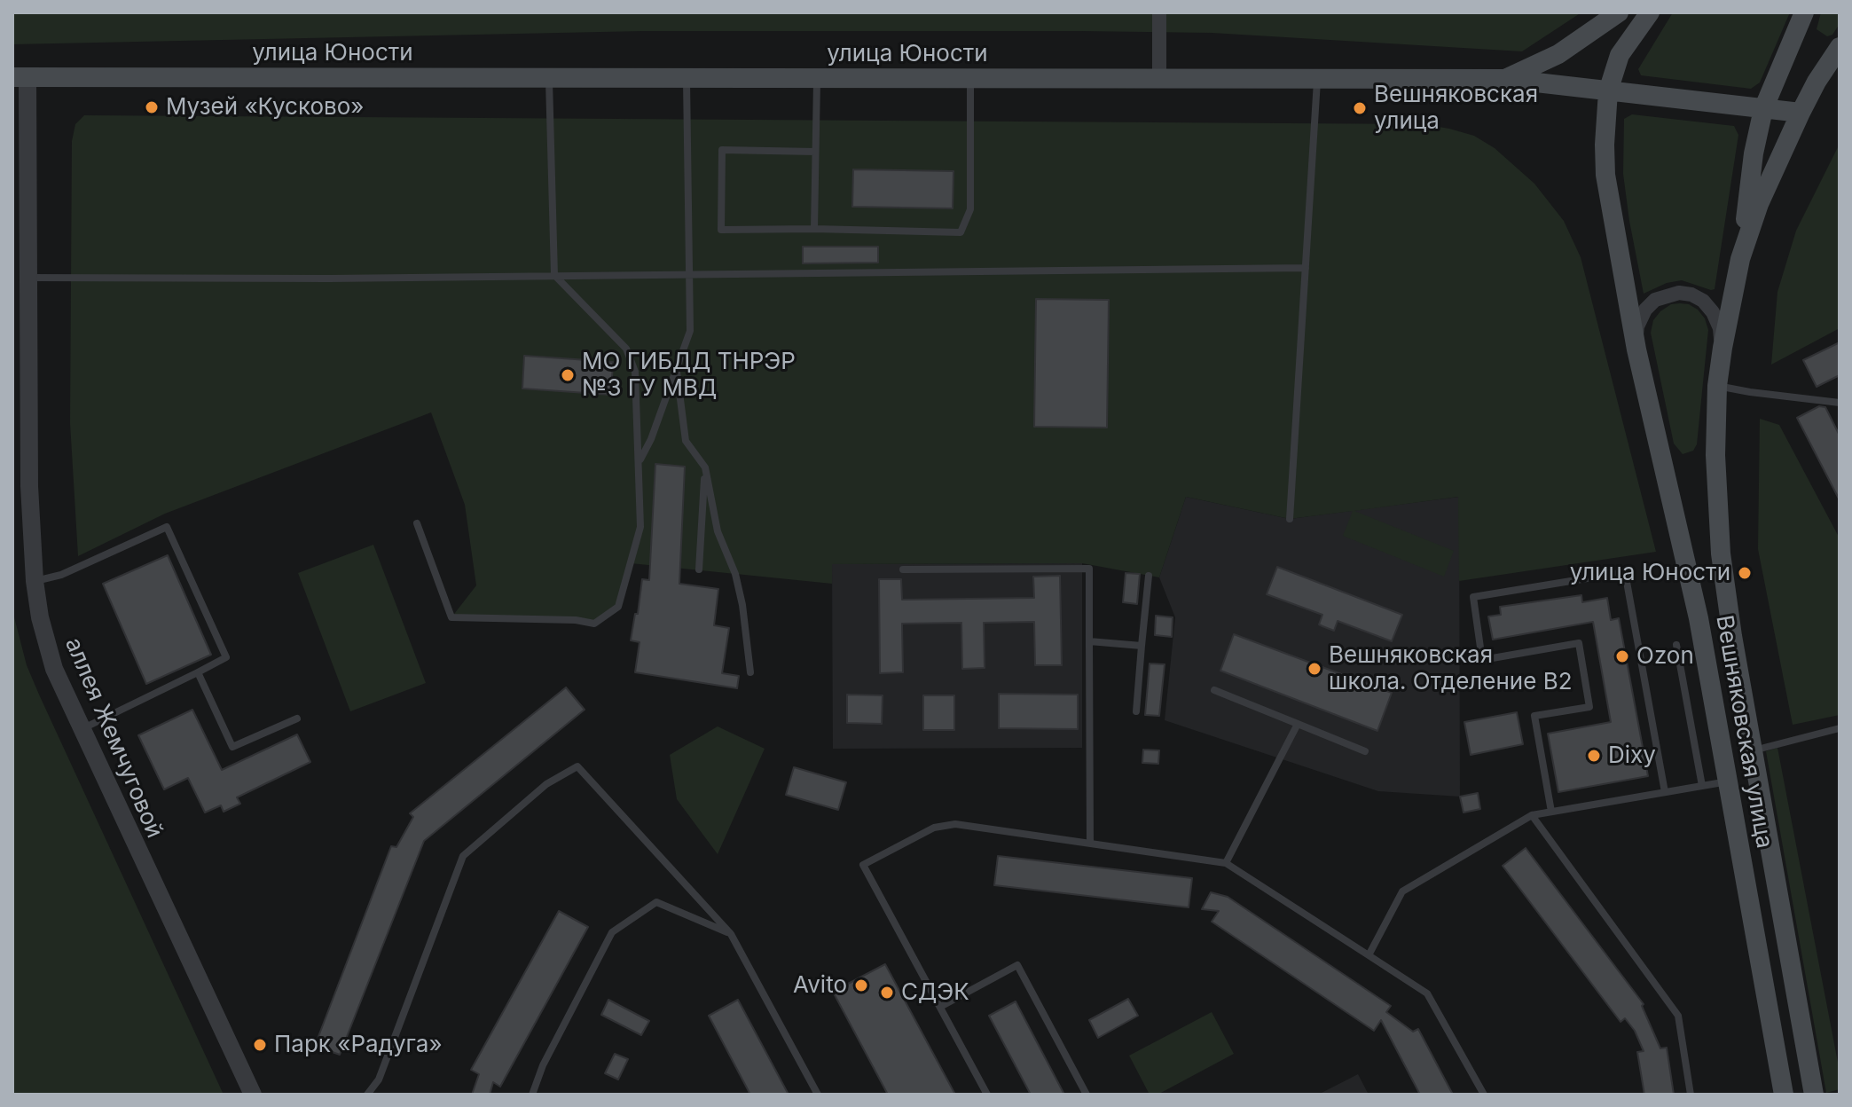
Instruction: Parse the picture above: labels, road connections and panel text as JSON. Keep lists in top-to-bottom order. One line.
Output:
{"streets":{"main road":["улица Юности","Вешняковская улица"],"street":["аллея Жемчуговой"]},"crossings":[["улица Юности","Вешняковская улица"],["улица Юности","аллея Жемчуговой"]],"places":["Музей «Кусково»","Вешняковская улица","МО ГИБДД ТНРЭР №3 ГУ МВД","улица Юности","Ozon","Вешняковская школа. Отделение В2","Dixy","Avito","СДЭК","Парк «Радуга»"]}
